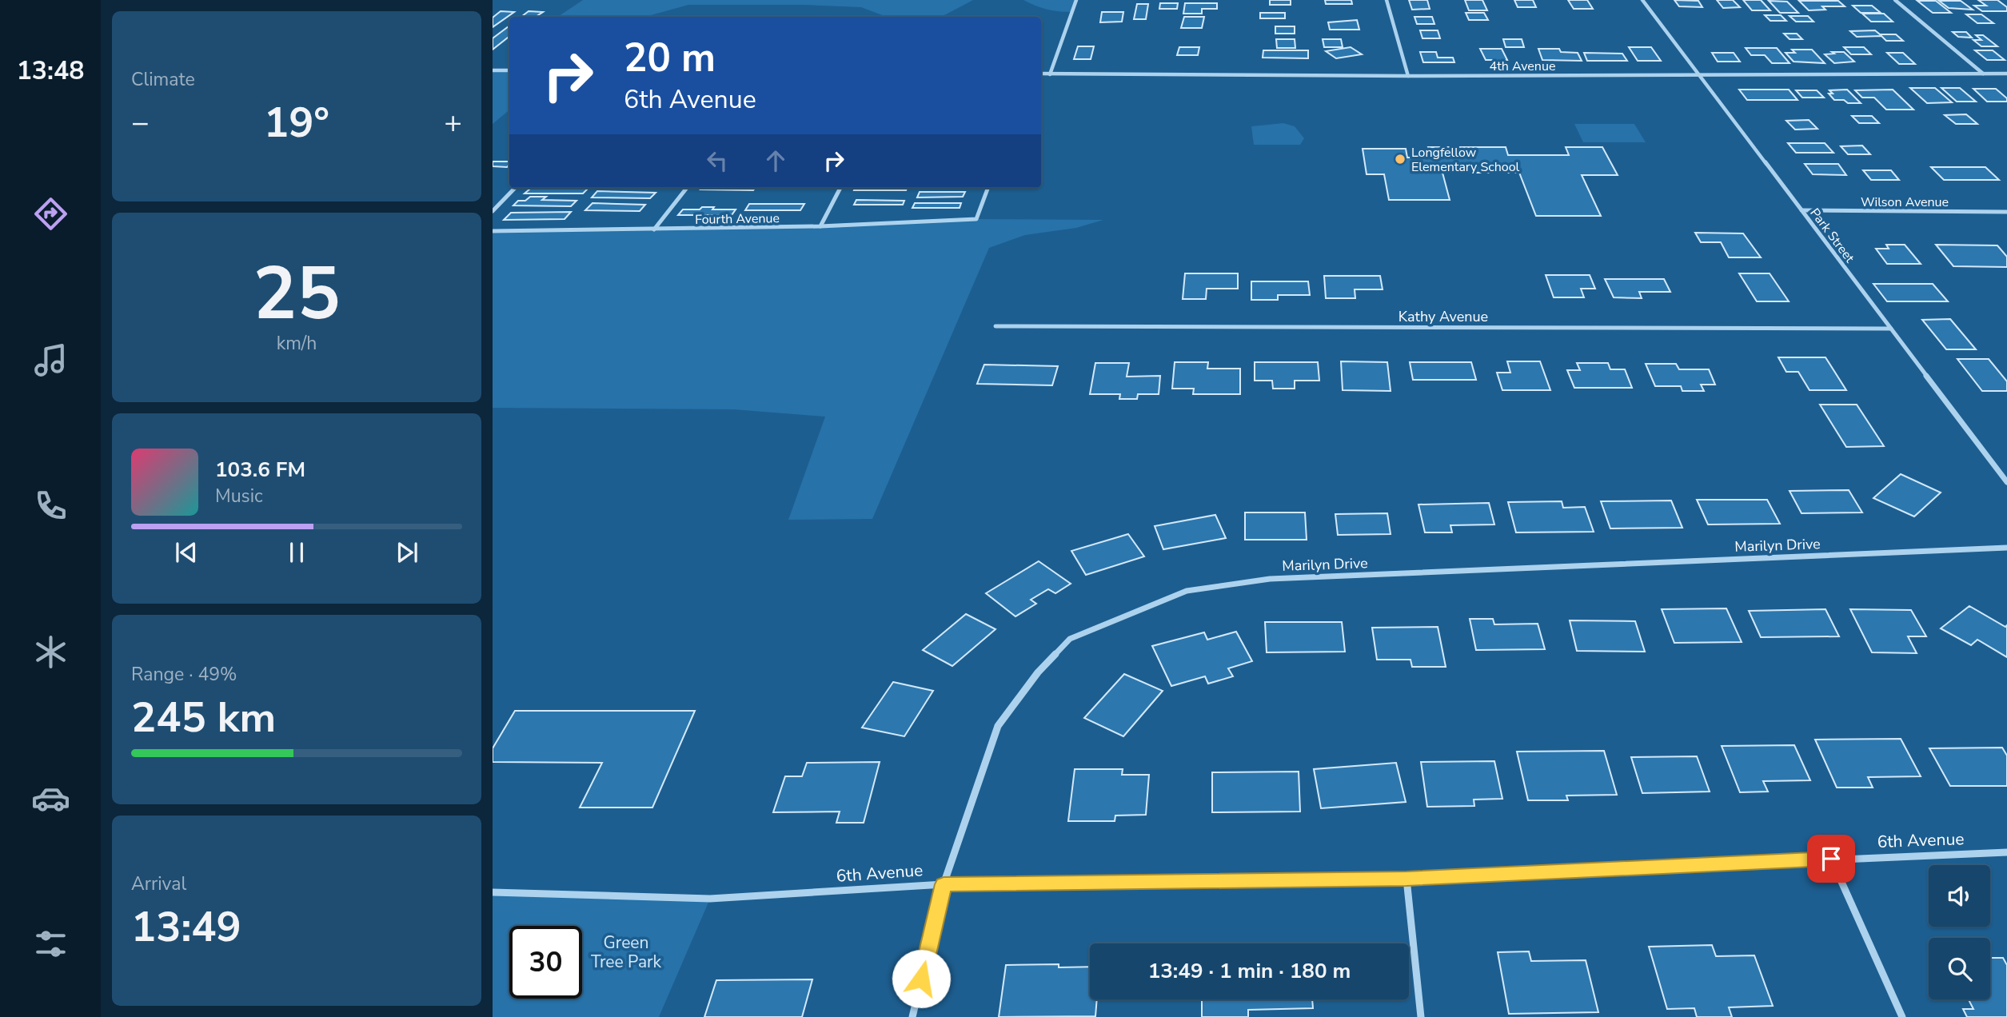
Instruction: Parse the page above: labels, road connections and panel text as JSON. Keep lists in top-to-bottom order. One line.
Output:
{"streets":{"street":["4th Avenue","Wilson Avenue","Fourth Avenue","Park Street","Kathy Avenue","Marilyn Drive","6th Avenue"]},"crossings":[["4th Avenue","Park Street"],["Wilson Avenue","Park Street"],["Park Street","Kathy Avenue"],["Marilyn Drive","6th Avenue"]],"parks":["Green Tree Park"],"places":["Longfellow Elementary School"],"page":{"tabs":"13:48","tile":["Climate",["25","km/h"],["Range · 49%","245 km"],["Arrival","13:49"]],"turn":["20 m","6th Avenue"],"heat":["−","19°","+"],"song":["103.6 FM","Music"],"limit":"30","trip":"13:49 · 1 min · 180 m"}}
